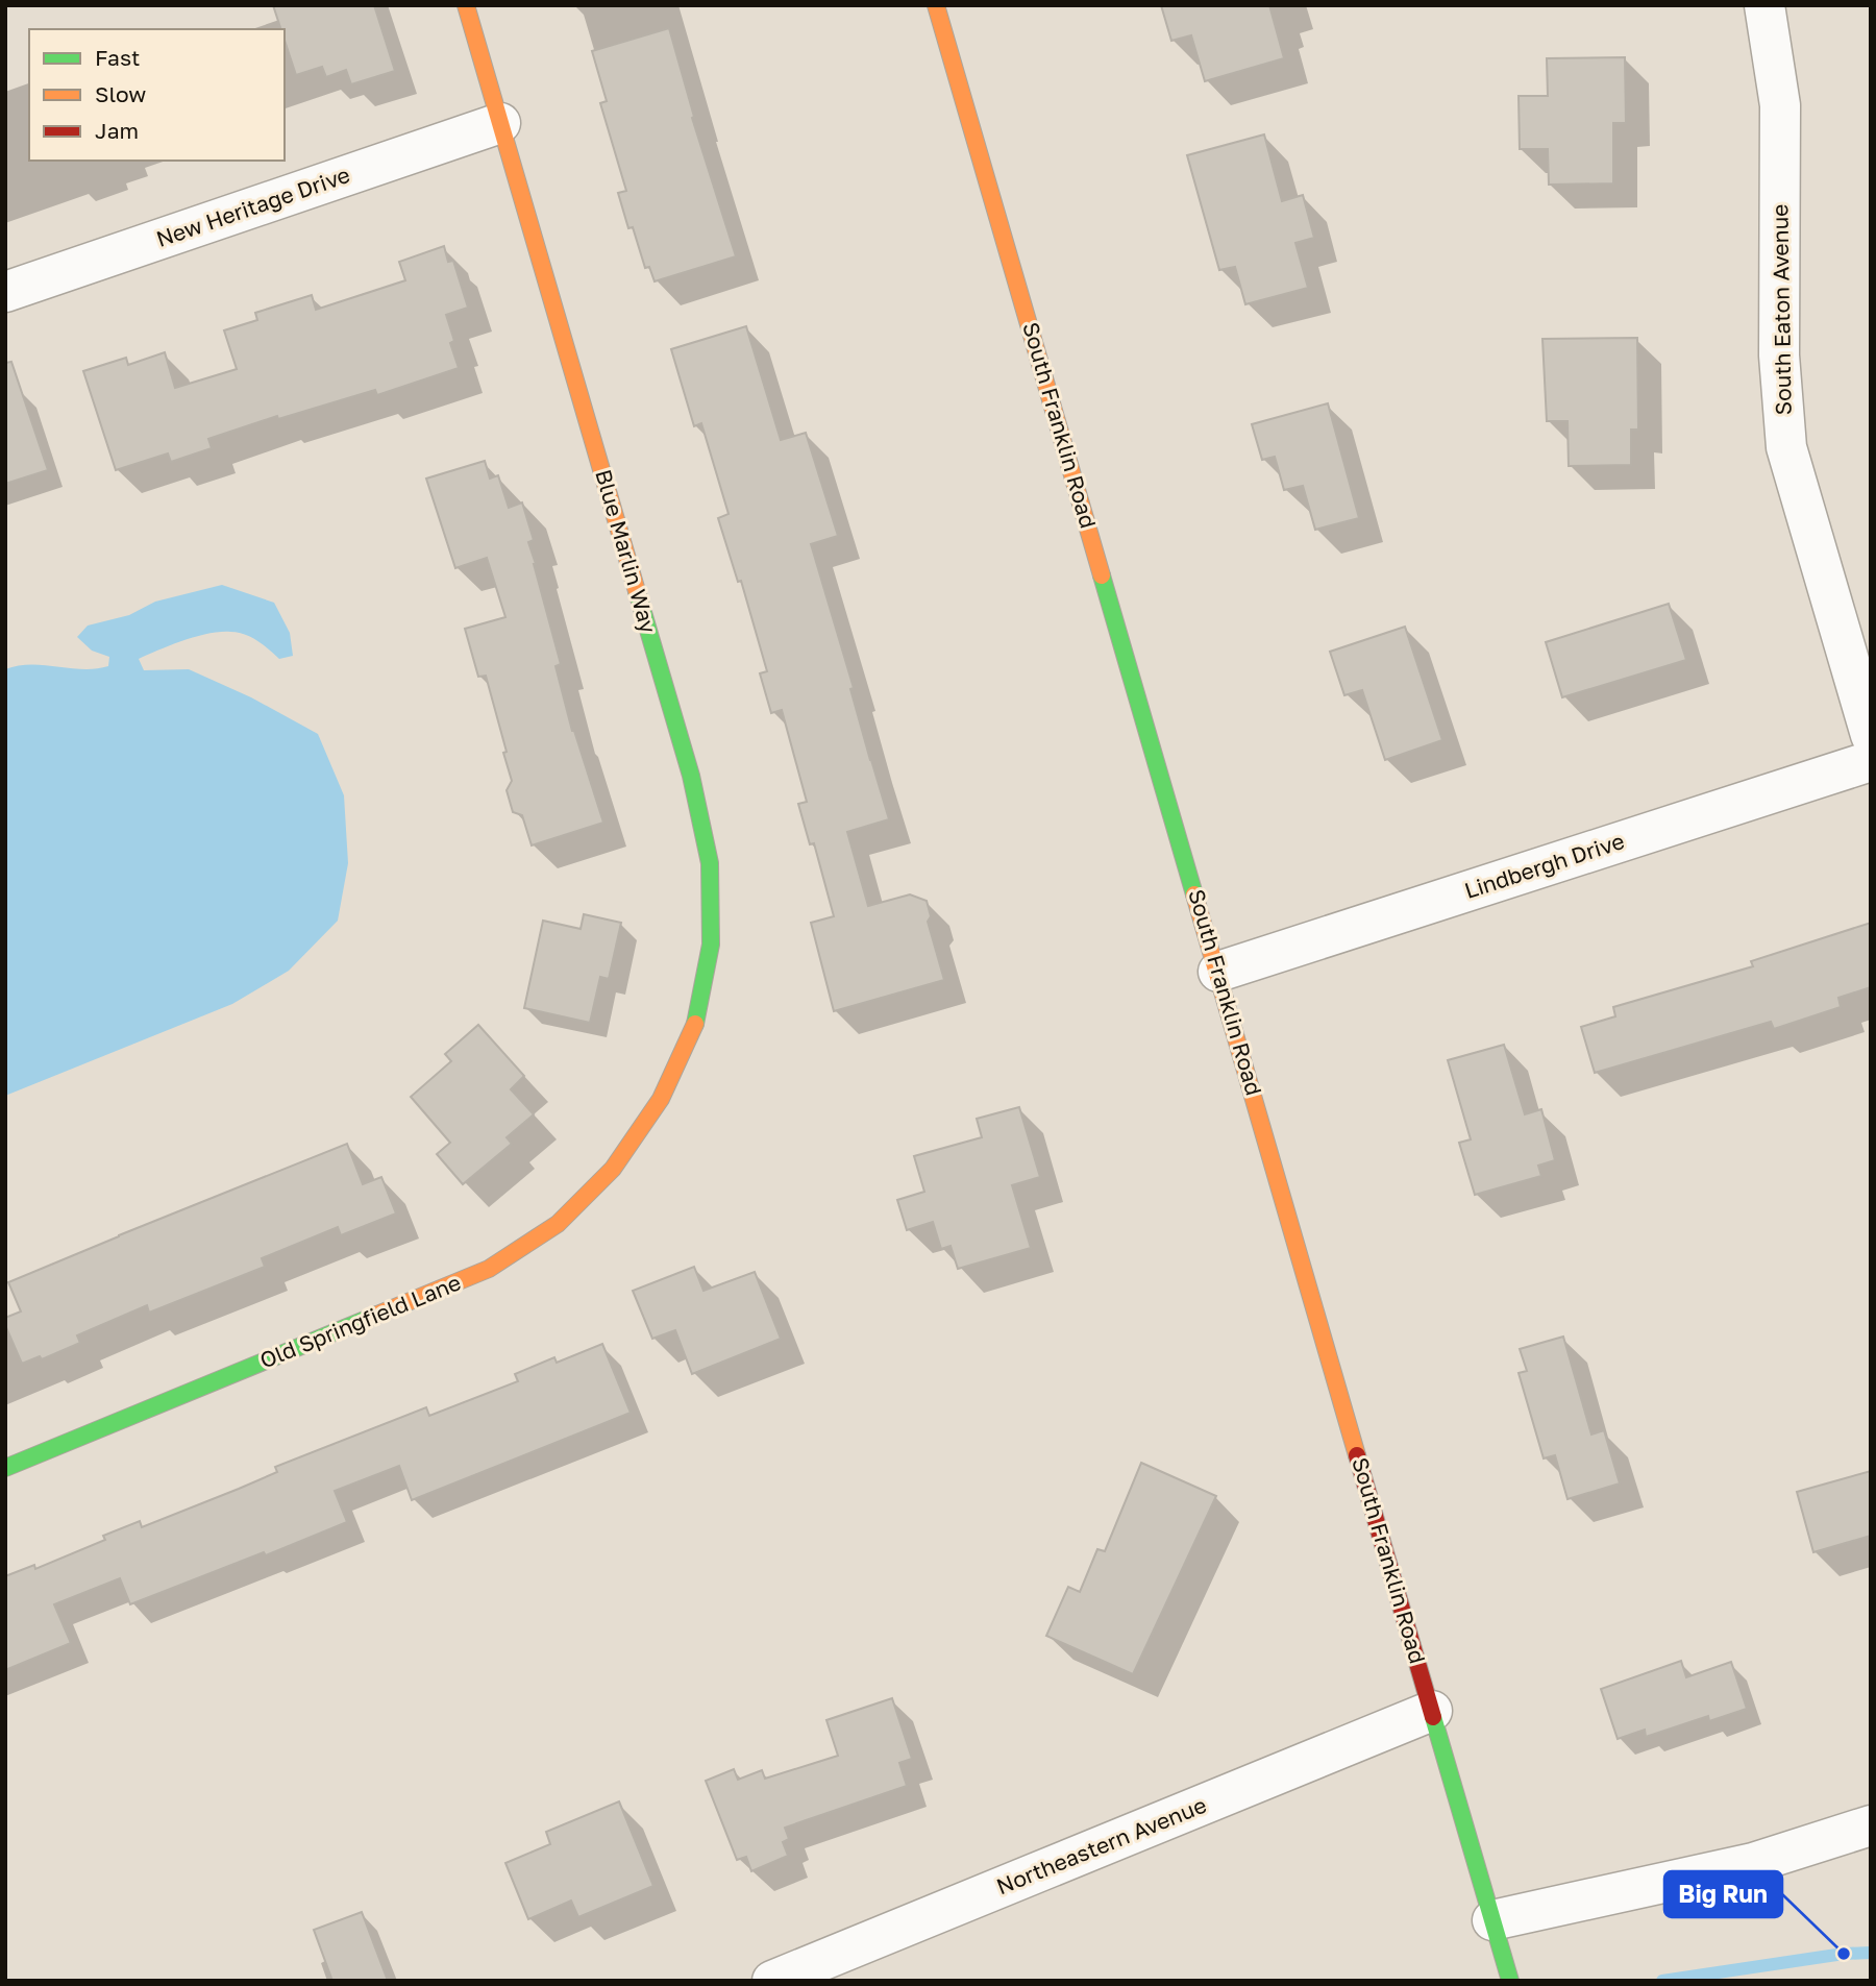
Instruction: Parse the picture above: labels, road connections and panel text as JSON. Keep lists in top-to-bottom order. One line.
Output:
{"streets":{"main road":["South Franklin Road","Blue Marlin Way","Old Springfield Lane"],"street":["New Heritage Drive","South Eaton Avenue","Lindbergh Drive","Northeastern Avenue"]},"crossings":[["New Heritage Drive","Blue Marlin Way"],["South Franklin Road","Lindbergh Drive"],["South Franklin Road","Northeastern Avenue"],["Blue Marlin Way","Old Springfield Lane"]],"places":["Big Run"],"legend":["Fast","Slow","Jam"]}
